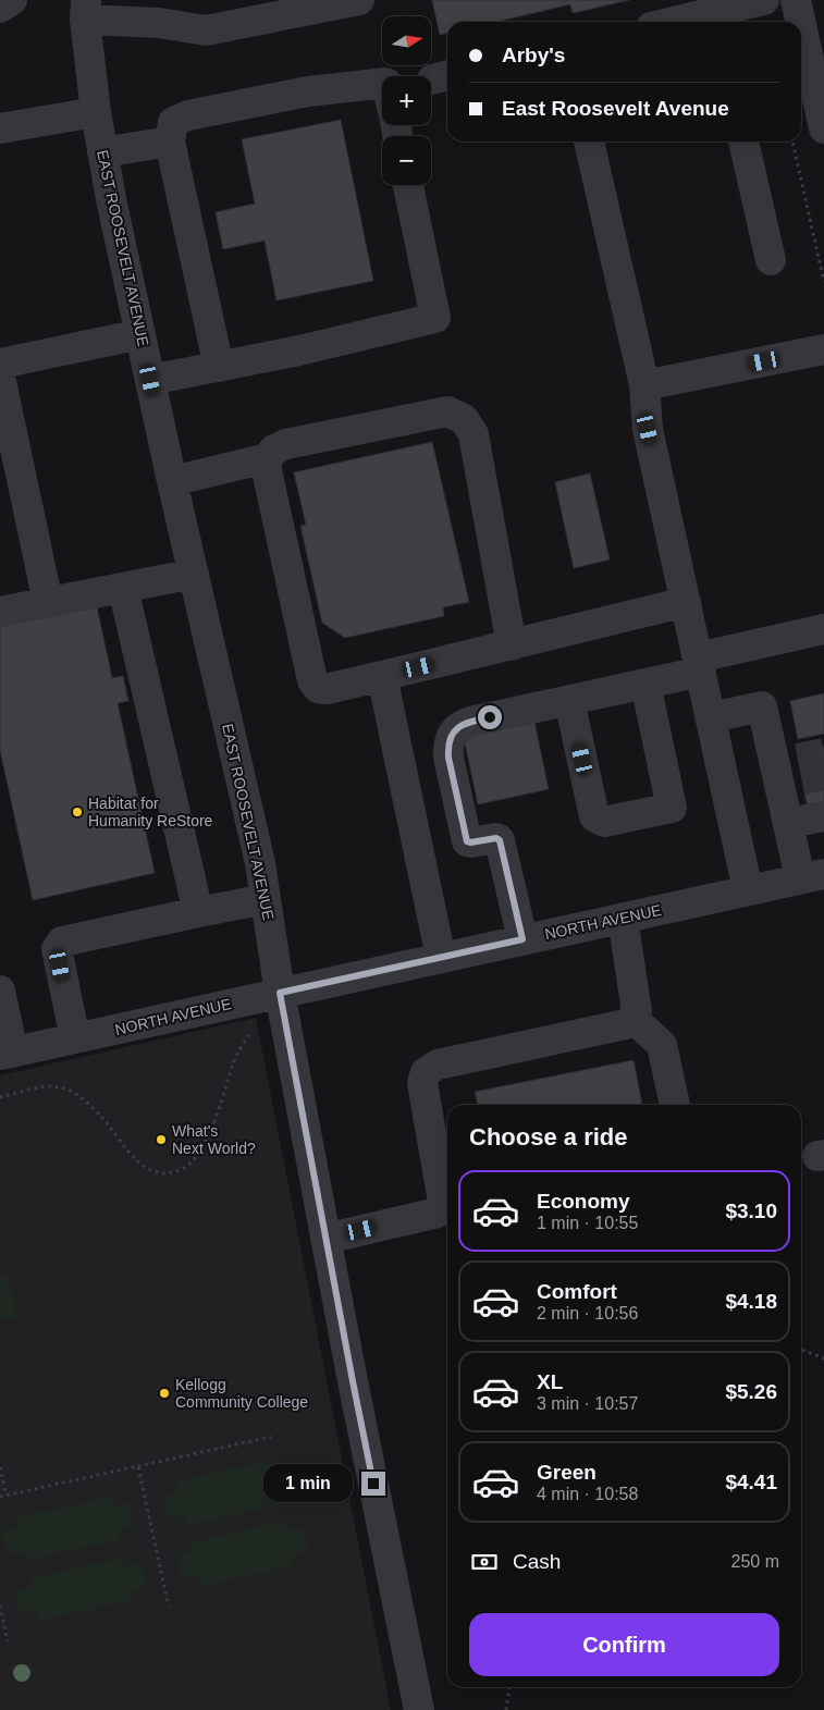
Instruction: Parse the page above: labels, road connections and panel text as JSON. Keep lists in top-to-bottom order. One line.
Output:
{"streets":{"street":["EAST ROOSEVELT AVENUE","NORTH AVENUE"]},"crossings":[["EAST ROOSEVELT AVENUE","NORTH AVENUE"]],"places":["Habitat for Humanity ReStore","What's Next World?","Kellogg Community College"],"north":"right","page":{"map_buttons":["+","−"],"banner":["Arby's","East Roosevelt Avenue"],"heading":"Choose a ride","list":[{"name":"Economy","note":"1 min · 10:55","value":"$3.10"},{"name":"Comfort","note":"2 min · 10:56","value":"$4.18"},{"name":"XL","note":"3 min · 10:57","value":"$5.26"},{"name":"Green","note":"4 min · 10:58","value":"$4.41"}],"bubble":"1 min","pay":["Cash","250 m"],"buttons":"Confirm"}}
